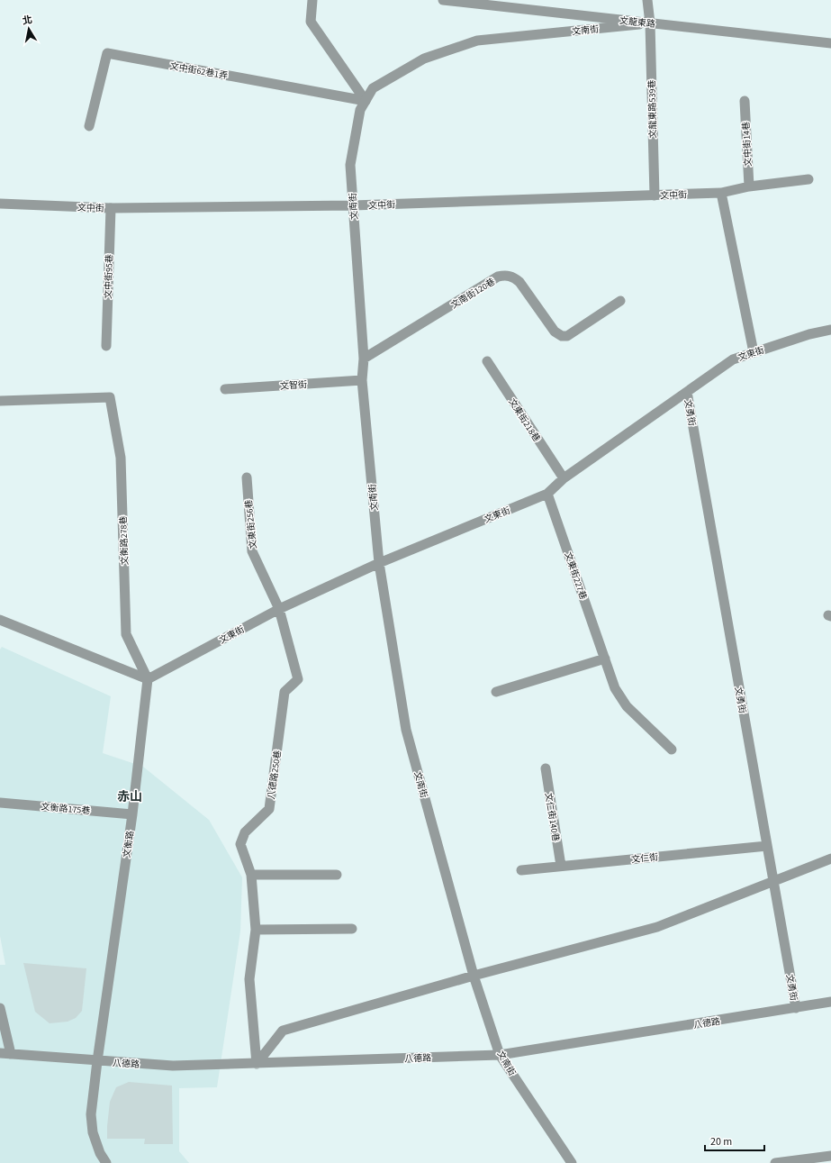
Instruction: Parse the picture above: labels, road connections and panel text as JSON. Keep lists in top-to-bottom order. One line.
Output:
{"streets":{"street":["文龍東路","文南街","文中街62巷1弄","文龍東路539巷","文中街14巷","文中街","文中街95巷","文南街120巷","文東街","文智街","文勇街","文東街218巷","文東街256巷","文衡路278巷","文東街227巷","八德路250巷","文衡路175巷","文仁街140巷","文衡路","文仁街","八德路"]},"crossings":[["文龍東路","文南街"],["文龍東路","文龍東路539巷"],["文南街","文中街62巷1弄"],["文南街","文龍東路539巷"],["文南街","文中街"],["文南街","文南街120巷"],["文南街","文東街"],["文南街","文智街"],["文南街","八德路"],["文龍東路539巷","文中街"],["文中街14巷","文中街"],["文中街","文中街95巷"],["文東街","文勇街"],["文東街","文東街218巷"],["文東街","文東街256巷"],["文東街","文衡路278巷"],["文東街","文東街227巷"],["文東街","八德路250巷"],["文東街","文衡路"],["文勇街","文仁街"],["文勇街","八德路"],["文東街256巷","八德路250巷"],["文衡路278巷","文衡路"],["八德路250巷","八德路"],["文衡路175巷","文衡路"],["文仁街140巷","文仁街"],["文衡路","八德路"]],"districts":["赤山"],"scale_bar":"20 m","north":"top"}
